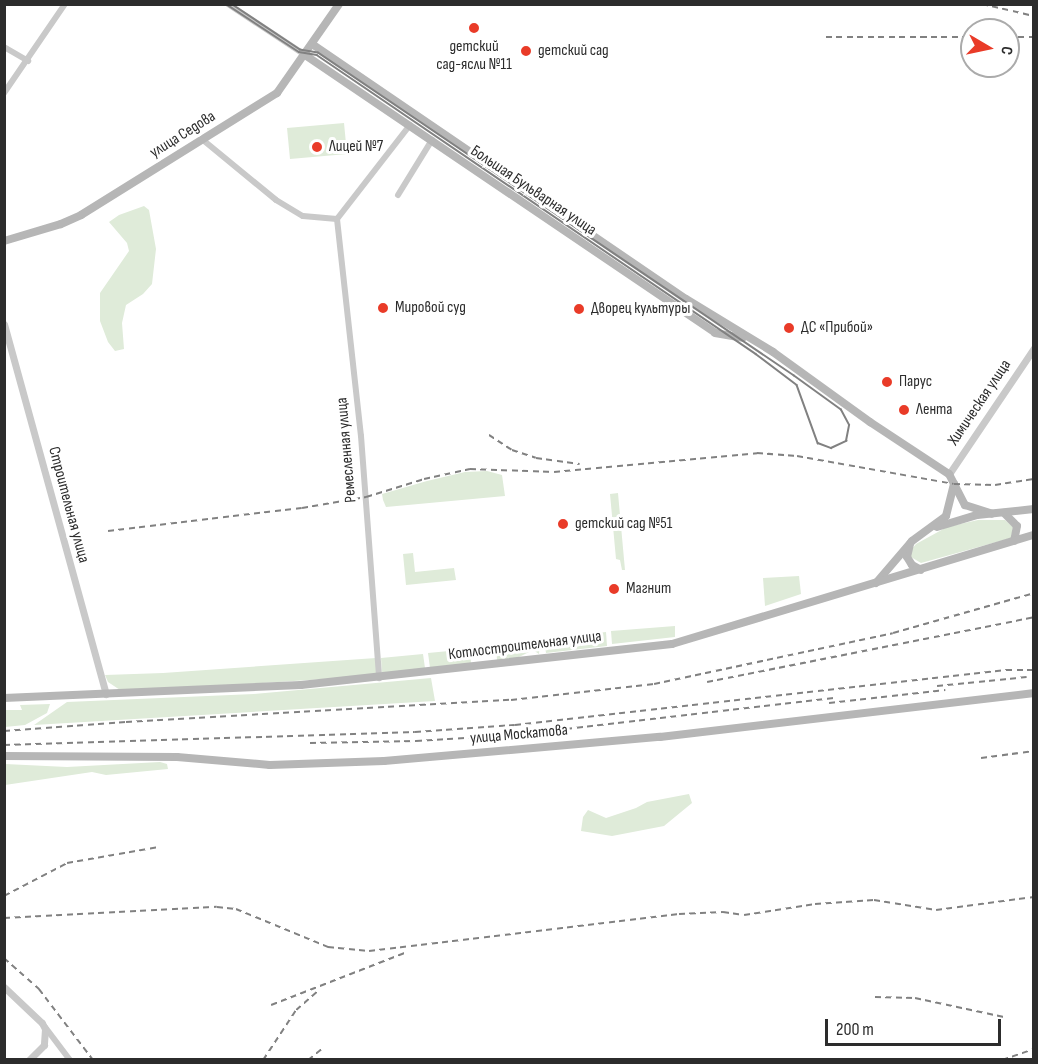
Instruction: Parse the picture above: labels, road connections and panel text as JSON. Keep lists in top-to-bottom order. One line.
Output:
{"streets":{"main road":["улица Седова","Большая Бульварная улица","Котлостроительная улица","улица Москатова"],"street":["Химическая улица","Ремесленная улица","Строительная улица"]},"crossings":[["улица Седова","Большая Бульварная улица"],["Большая Бульварная улица","Химическая улица"],["Ремесленная улица","Котлостроительная улица"],["Строительная улица","Котлостроительная улица"]],"places":["детский сад-ясли №11","детский сад","Лицей №7","Мировой суд","Дворец культуры","ДC «Прибой»","Парус","Лента","детский сад №51","Магнит"],"scale_bar":"200 m","north":"right"}
